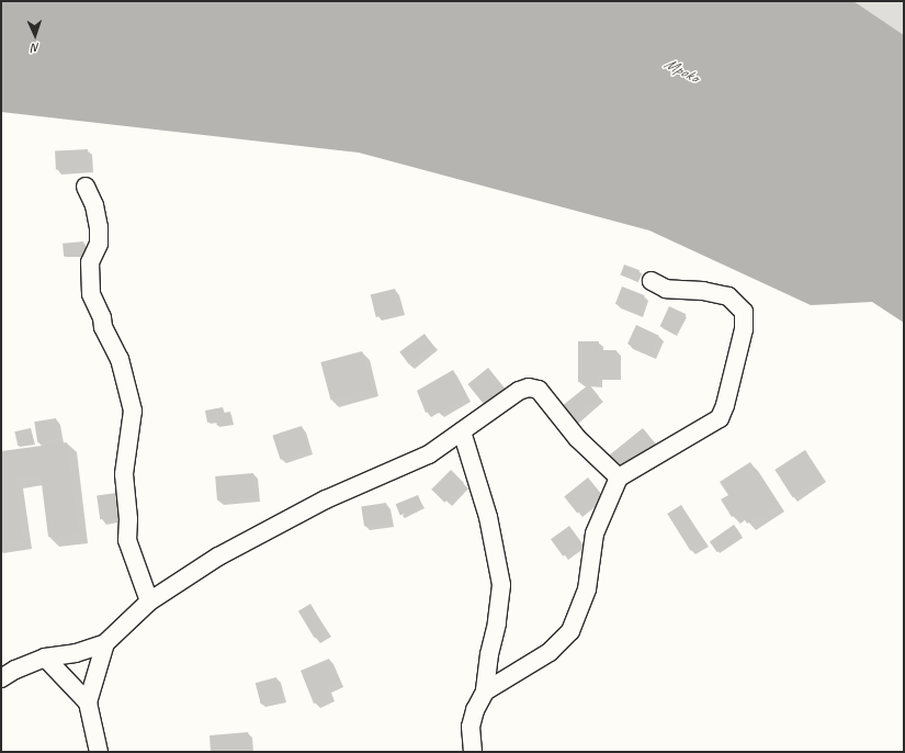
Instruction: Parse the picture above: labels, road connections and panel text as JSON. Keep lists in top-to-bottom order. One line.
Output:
{"water":["Mpoko"],"north":"bottom"}
